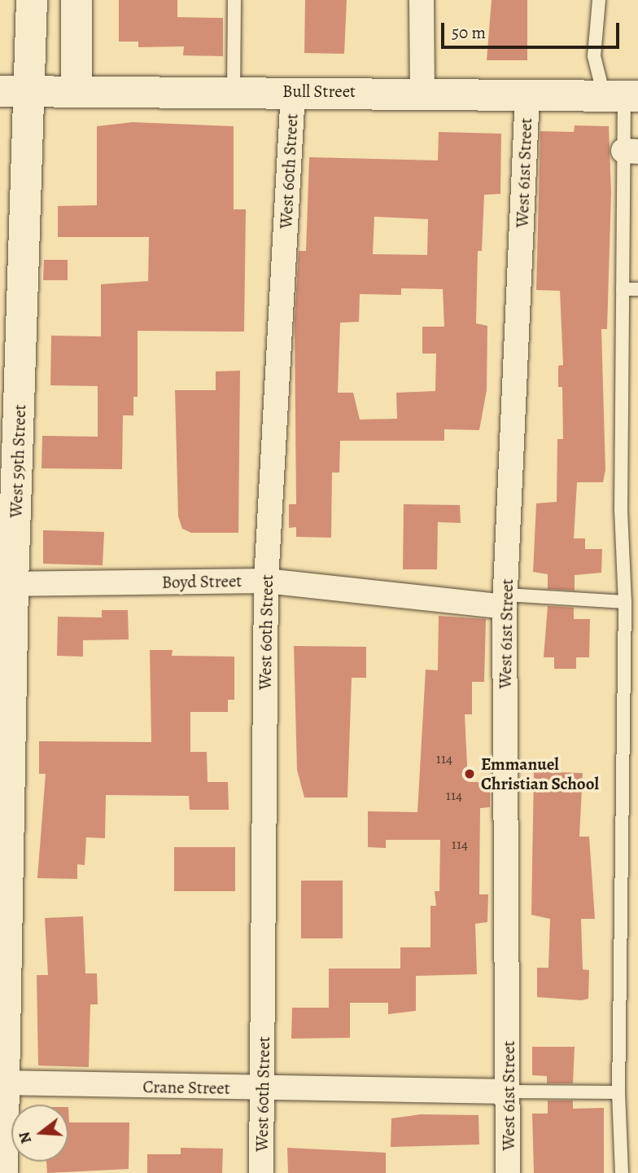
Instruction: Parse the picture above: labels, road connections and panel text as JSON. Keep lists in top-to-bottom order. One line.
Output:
{"streets":{"street":["Bull Street","West 60th Street","West 61st Street","West 59th Street","Boyd Street","Crane Street"]},"crossings":[["Bull Street","West 60th Street"],["Bull Street","West 61st Street"],["Bull Street","West 59th Street"],["West 60th Street","Boyd Street"],["West 60th Street","Crane Street"],["West 61st Street","Boyd Street"],["West 61st Street","Crane Street"],["West 59th Street","Boyd Street"],["West 59th Street","Crane Street"]],"places":["Emmanuel Christian School"],"house_numbers":["114","114","114"],"scale_bar":"50 m","north":"left"}
